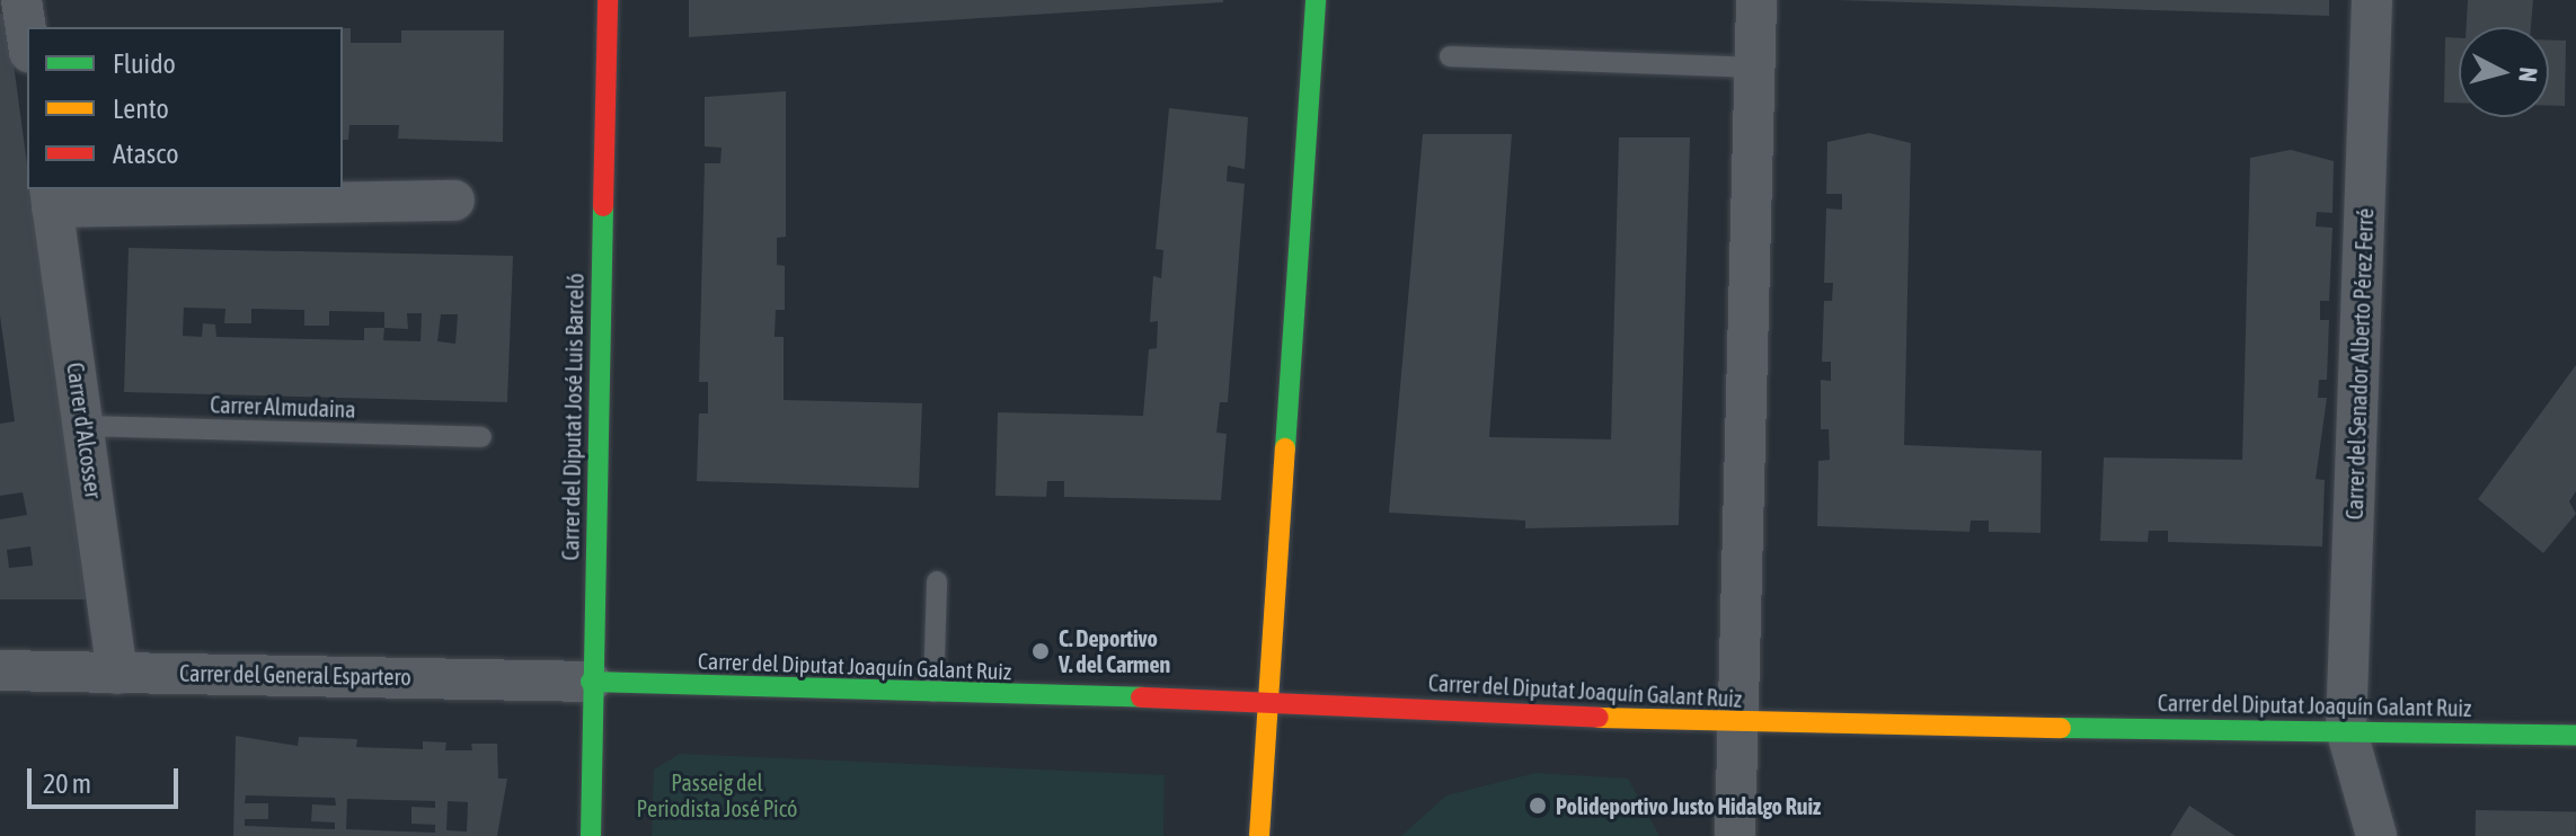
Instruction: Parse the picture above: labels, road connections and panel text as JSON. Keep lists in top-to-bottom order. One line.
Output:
{"streets":{"street":["Carrer del Senador Alberto Pérez Ferré","Carrer del Diputat José Luis Barceló","Carrer d'Alcosser","Carrer del Diputat Joaquín Galant Ruiz","Carrer del General Espartero"],"lane":["Carrer Almudaina"]},"crossings":[["Carrer del Senador Alberto Pérez Ferré","Carrer del Diputat Joaquín Galant Ruiz"],["Carrer Almudaina","Carrer d'Alcosser"],["Carrer del Diputat José Luis Barceló","Carrer del Diputat Joaquín Galant Ruiz"],["Carrer del Diputat José Luis Barceló","Carrer del General Espartero"],["Carrer d'Alcosser","Carrer del General Espartero"],["Carrer del Diputat Joaquín Galant Ruiz","Carrer del General Espartero"]],"parks":["Passeig del Periodista José Picó"],"places":["C. Deportivo V. del Carmen","Polideportivo Justo Hidalgo Ruiz"],"legend":["Fluido","Lento","Atasco"],"scale_bar":"20 m","north":"right"}
